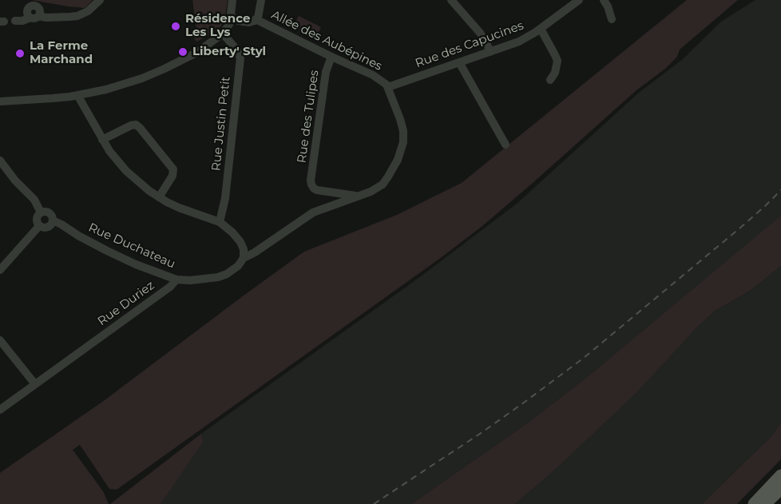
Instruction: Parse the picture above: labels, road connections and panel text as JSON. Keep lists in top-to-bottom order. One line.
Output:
{"streets":{"street":["Allée des Aubépines","Rue des Capucines","Rue des Tulipes","Rue Justin Petit","Rue Duchateau","Rue Duriez"]},"crossings":[["Allée des Aubépines","Rue des Capucines"],["Allée des Aubépines","Rue des Tulipes"],["Rue Duchateau","Rue Duriez"]],"places":["Résidence Les Lys","Liberty' Styl","La Ferme Marchand"]}
